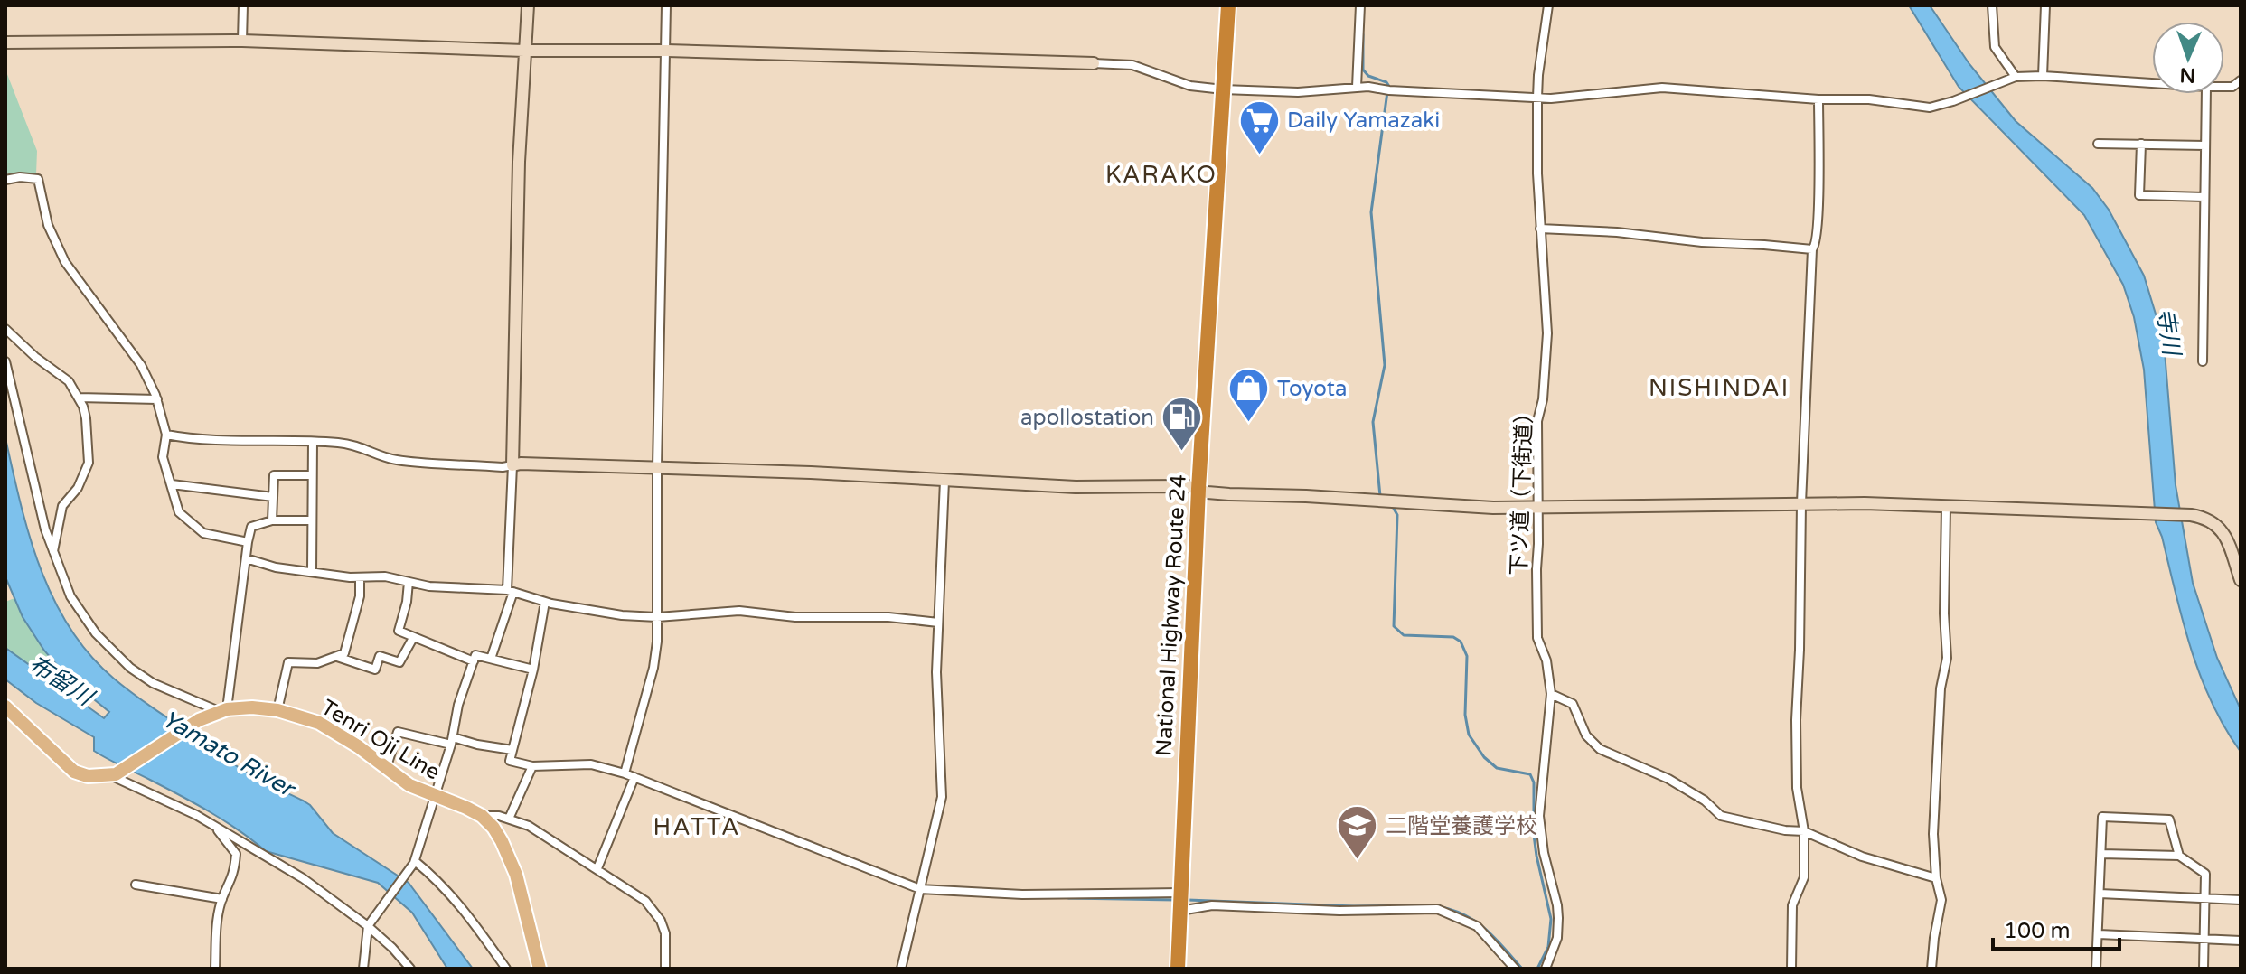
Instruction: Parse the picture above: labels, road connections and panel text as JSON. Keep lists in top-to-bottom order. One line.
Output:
{"streets":{"highway":["National Highway Route 24"],"main road":["Tenri Oji Line"],"street":["下ツ道（下街道）"]},"districts":["KARAKO","NISHINDAI","HATTA"],"water":["寺川","布留川","Yamato River"],"places":{"supermarket":["Daily Yamazaki"],"shop":["Toyota"],"fuel station":["apollostation"],"school or university":["二階堂養護学校"]},"scale_bar":"100 m","north":"bottom"}
